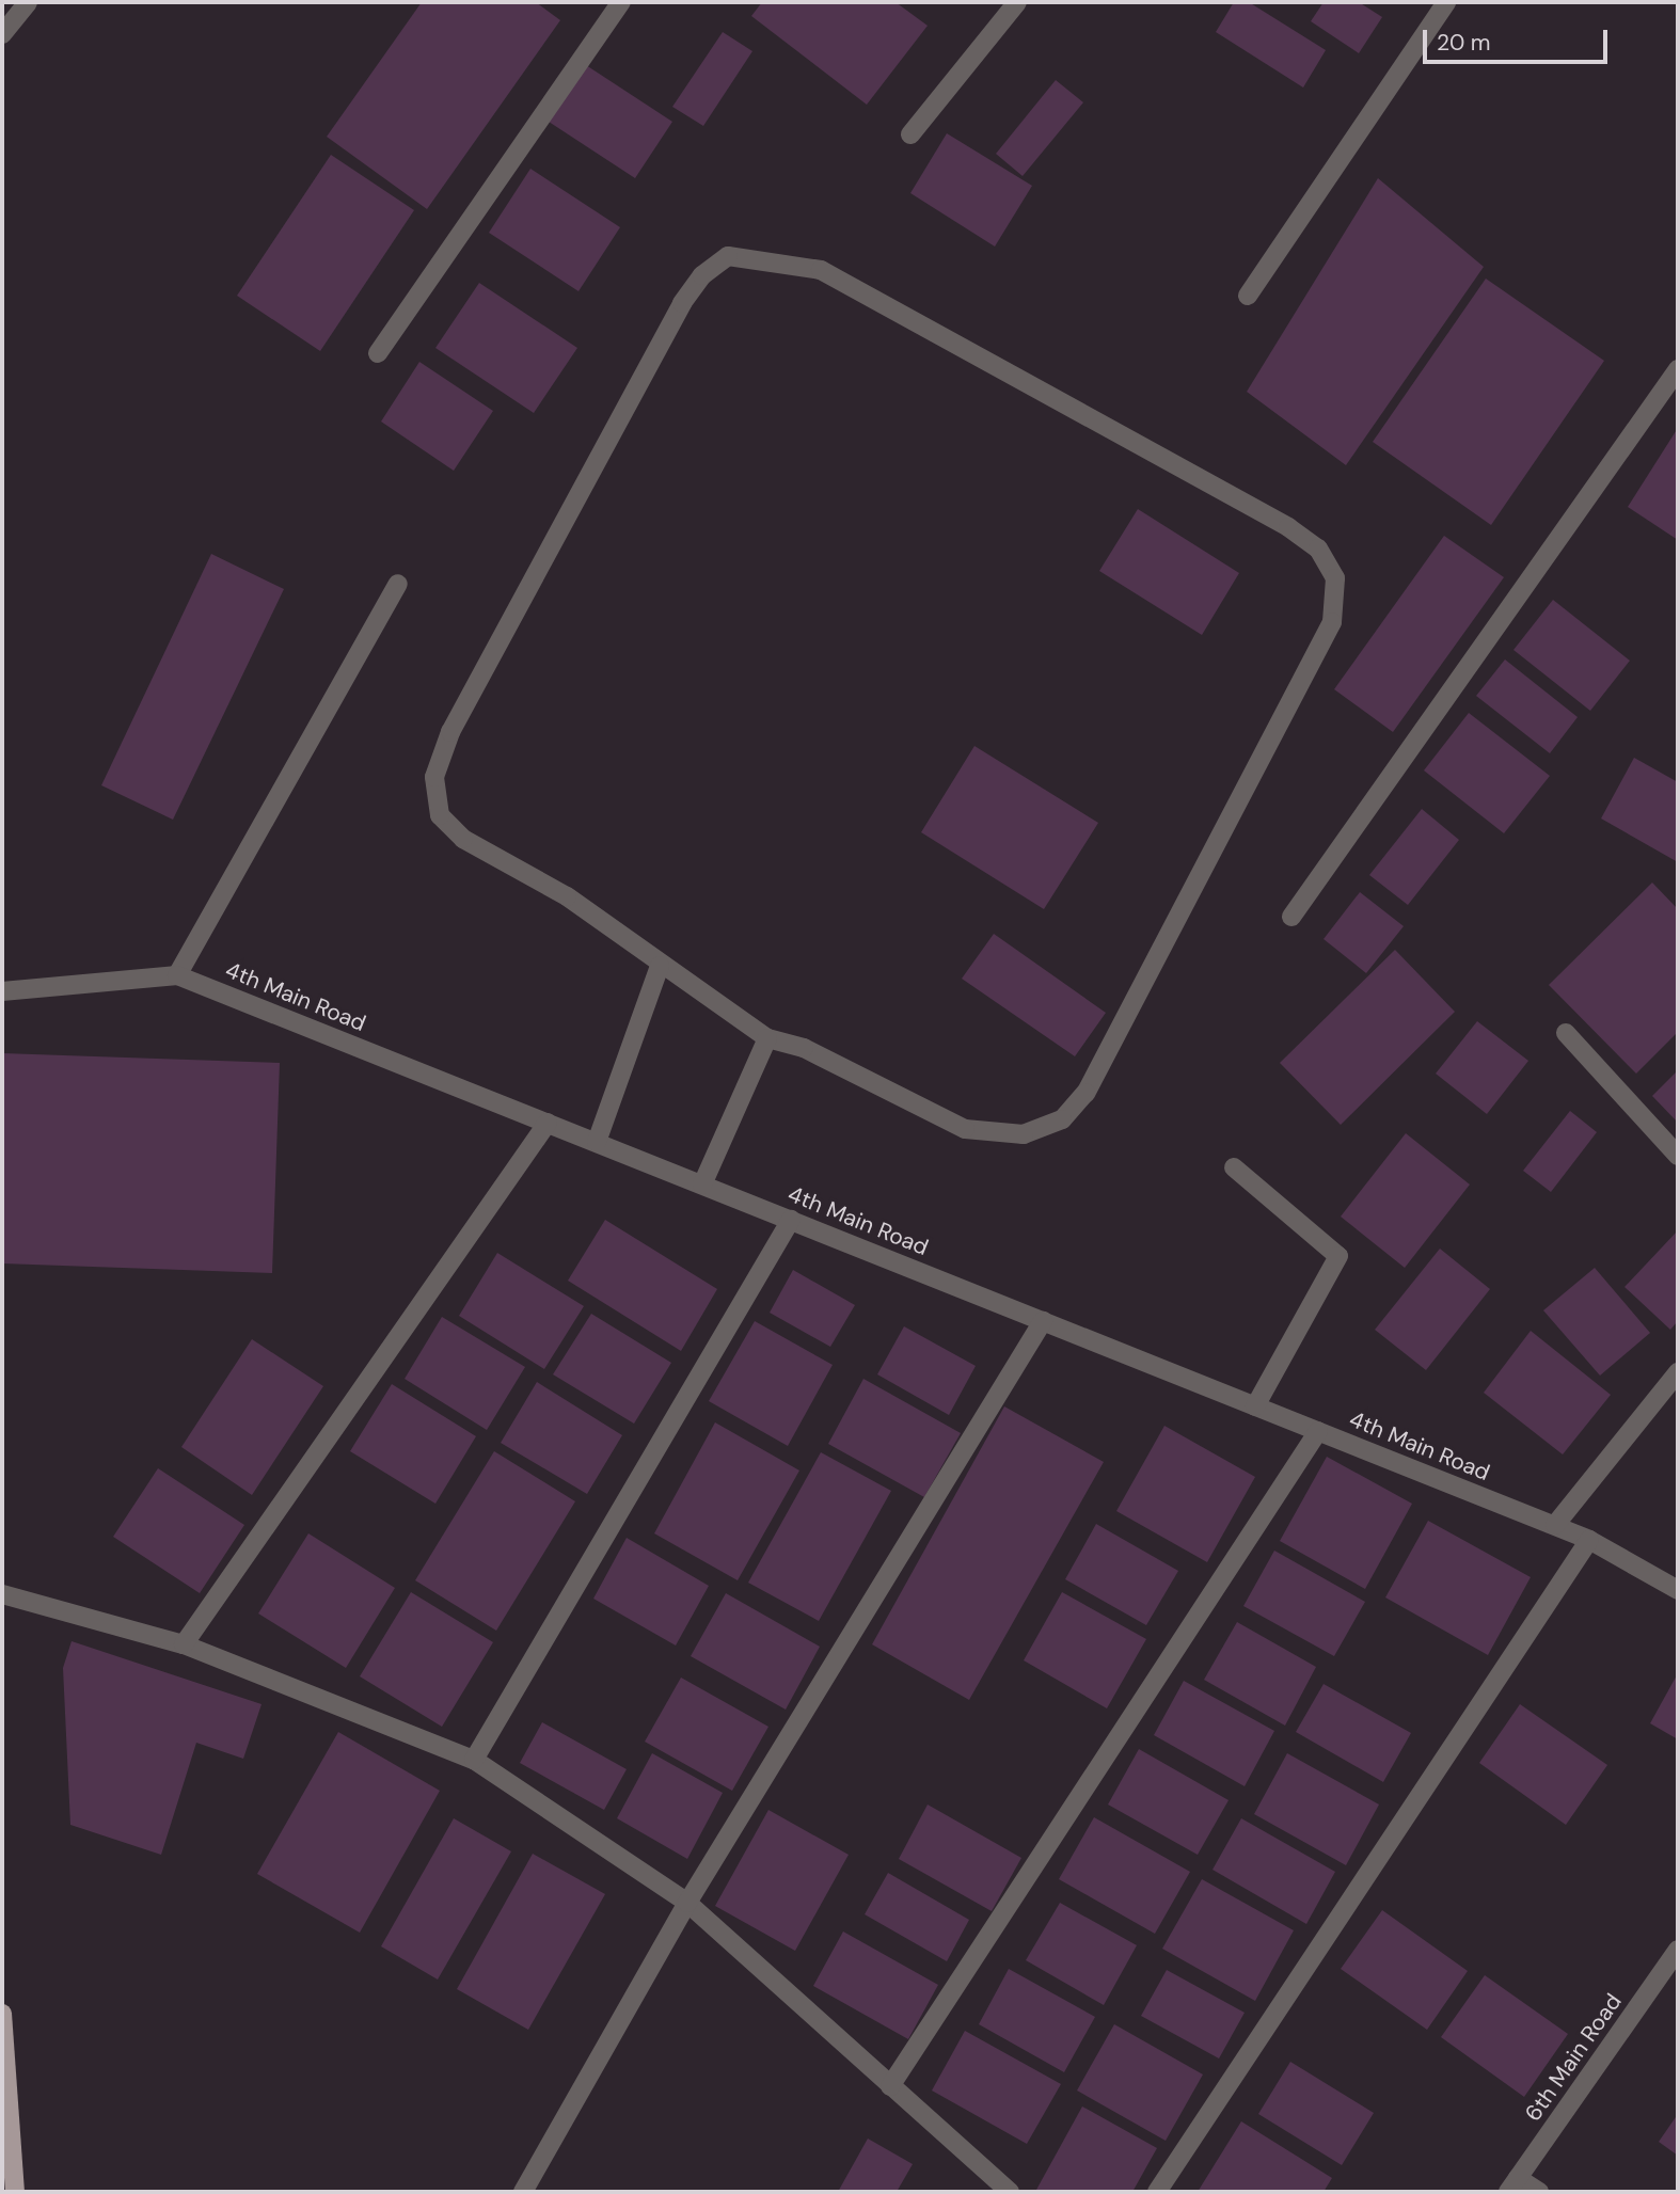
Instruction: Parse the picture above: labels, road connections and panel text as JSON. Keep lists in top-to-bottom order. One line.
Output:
{"streets":{"street":["4th Main Road","6th Main Road"]},"scale_bar":"20 m"}
